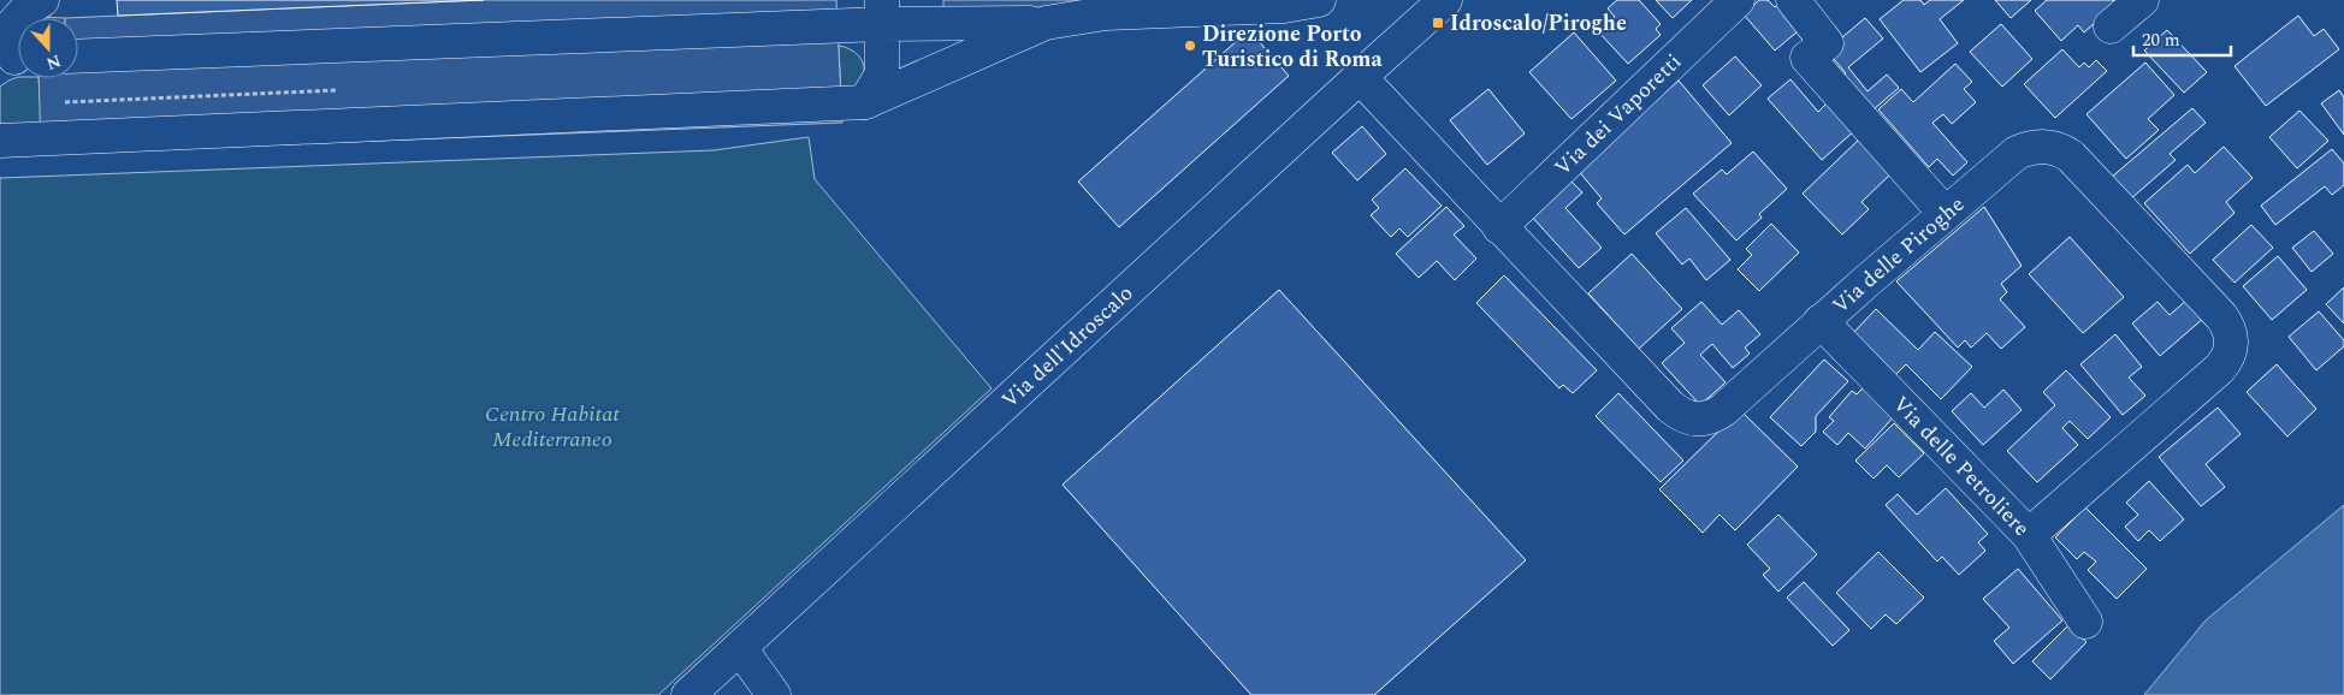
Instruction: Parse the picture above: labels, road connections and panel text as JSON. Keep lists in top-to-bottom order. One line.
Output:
{"streets":{"street":["Via dei Vaporetti","Via delle Piroghe","Via dell'Idroscalo","Via delle Petroliere"]},"crossings":[["Via dei Vaporetti","Via delle Piroghe"],["Via delle Piroghe","Via dell'Idroscalo"],["Via delle Piroghe","Via delle Petroliere"]],"parks":["Centro Habitat Mediterraneo"],"places":{"transit":["Idroscalo/Piroghe"],"other":["Direzione Porto Turistico di Roma"]},"scale_bar":"20 m","north":"bottom"}
